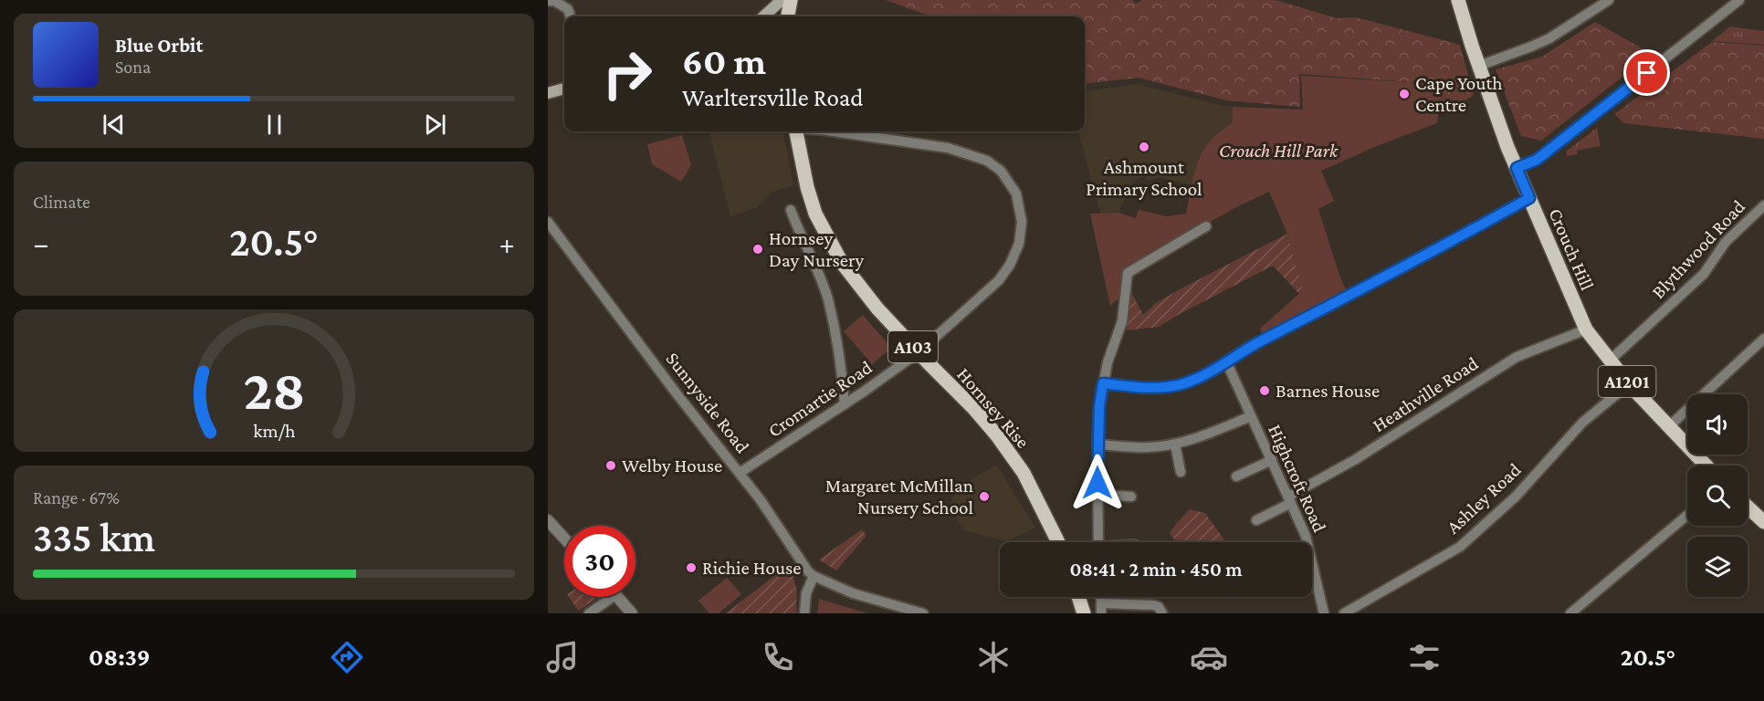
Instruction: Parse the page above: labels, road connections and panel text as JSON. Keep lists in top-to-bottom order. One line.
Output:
{"streets":{"main road":["Crouch Hill","A103","A1201","Hornsey Rise"],"street":["Blythwood Road","Heathville Road","Cromartie Road","Sunnyside Road","Highcroft Road","Ashley Road"]},"crossings":[["Crouch Hill","Blythwood Road"],["Crouch Hill","Heathville Road"],["Crouch Hill","Ashley Road"],["Heathville Road","Highcroft Road"],["Cromartie Road","Sunnyside Road"],["Cromartie Road","Hornsey Rise"]],"parks":["Crouch Hill Park"],"places":["Cape Youth Centre","Ashmount Primary School","Hornsey Day Nursery","Barnes House","Welby House","Margaret McMillan Nursery School","Richie House"],"page":{"turn":["60 m","Warltersville Road"],"song":["Blue Orbit","Sona"],"tile":["Climate",["Range · 67%","335 km"]],"heat":["−","20.5°","+"],"limit":"30","trip":"08:41 · 2 min · 450 m","tabs":["08:39","20.5°"],"gauge":["28","km/h"]}}
